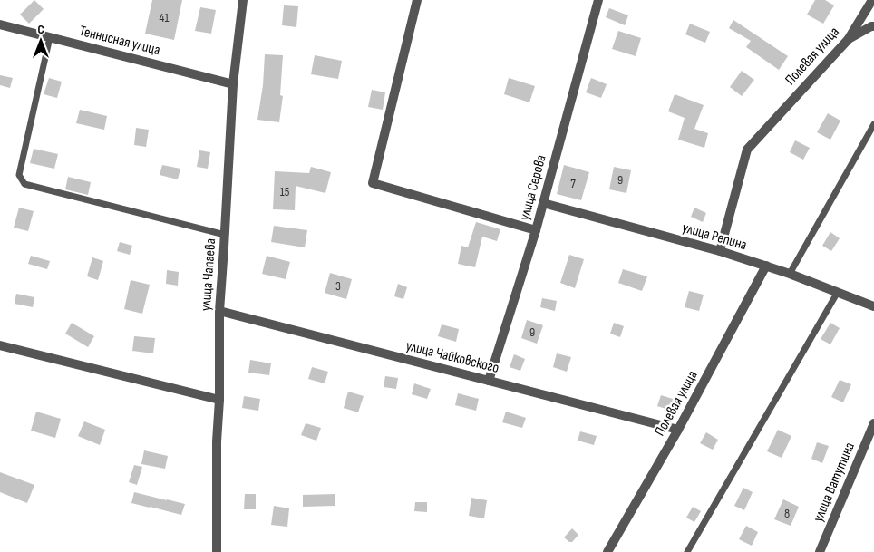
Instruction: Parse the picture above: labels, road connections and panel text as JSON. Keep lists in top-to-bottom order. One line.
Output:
{"streets":{"street":["Теннисная улица","Полевая улица","улица Серова","улица Репина","улица Чапаева","улица Чайковского","улица Ватутина"]},"crossings":[["Теннисная улица","улица Чапаева"],["Полевая улица","улица Репина"],["Полевая улица","улица Чайковского"],["улица Серова","улица Репина"],["улица Серова","улица Чайковского"],["улица Чапаева","улица Чайковского"]],"house_numbers":["41","9","7","15","3","9","8"],"north":"top"}
